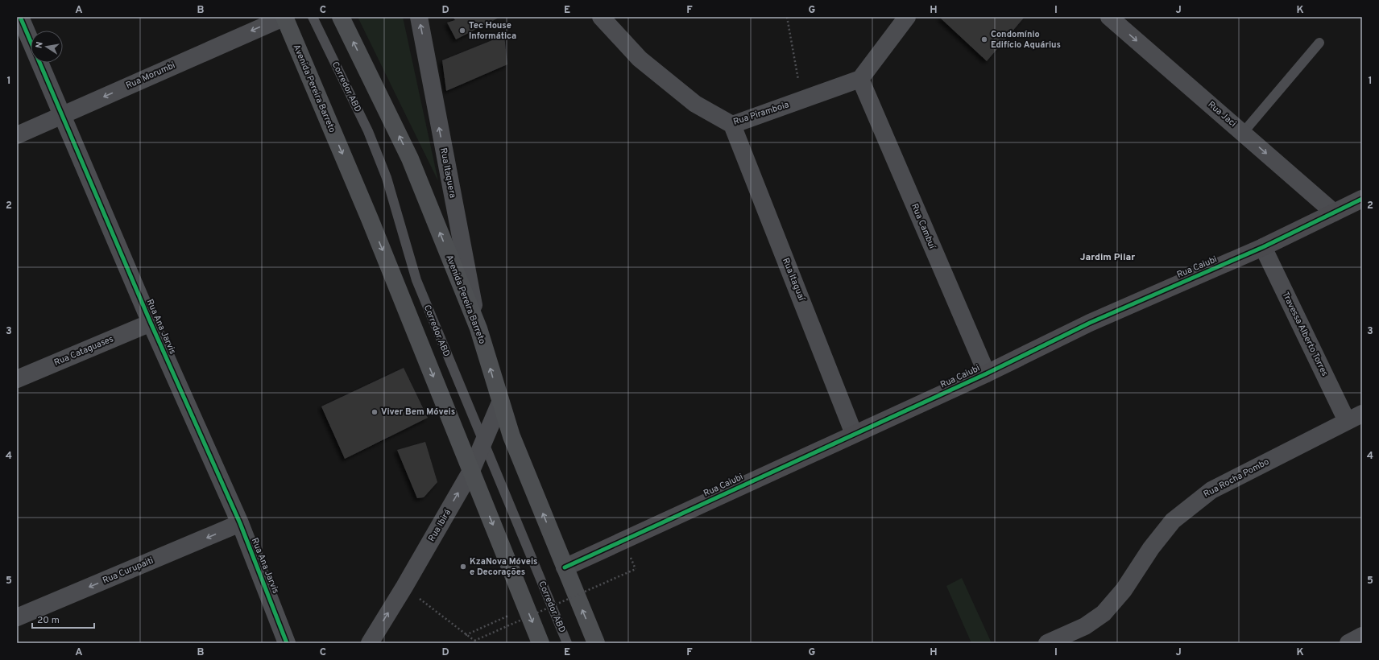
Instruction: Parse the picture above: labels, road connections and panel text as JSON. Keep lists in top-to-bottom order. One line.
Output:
{"streets":{"main road":["Avenida Pereira Barreto"],"street":["Rua Morumbi","Rua Piramboia","Rua Jaci","Rua Itaquera","Rua Cambuí","Rua Caiubi","Rua Itaguaí","Rua Ana Jarvis","Travessa Alberto Torres","Rua Cataguases","Rua Rocha Pombo","Rua Ibirá","Rua Curupaiti"],"lane":["Corredor ABD"]},"crossings":[["Rua Morumbi","Avenida Pereira Barreto"],["Rua Morumbi","Rua Ana Jarvis"],["Corredor ABD","Rua Ibirá"],["Avenida Pereira Barreto","Rua Itaquera"],["Avenida Pereira Barreto","Rua Caiubi"],["Avenida Pereira Barreto","Rua Ibirá"],["Rua Piramboia","Rua Cambuí"],["Rua Piramboia","Rua Itaguaí"],["Rua Jaci","Rua Caiubi"],["Rua Cambuí","Rua Caiubi"],["Rua Caiubi","Rua Itaguaí"],["Rua Caiubi","Travessa Alberto Torres"],["Rua Ana Jarvis","Rua Cataguases"],["Rua Ana Jarvis","Rua Curupaiti"],["Travessa Alberto Torres","Rua Rocha Pombo"]],"one_way":["Rua Morumbi","Rua Jaci","Rua Itaquera","Rua Ibirá","Rua Curupaiti"],"districts":["Jardim Pilar"],"places":["Tec House Informática","Condomínio Edifício Aquárius","Viver Bem Móveis","KzaNova Móveis e Decorações"],"scale_bar":"20 m","north":"left","grid":{"columns":["A","B","C","D","E","F","G","H","I","J","K"],"rows":["1","2","3","4","5"]}}
